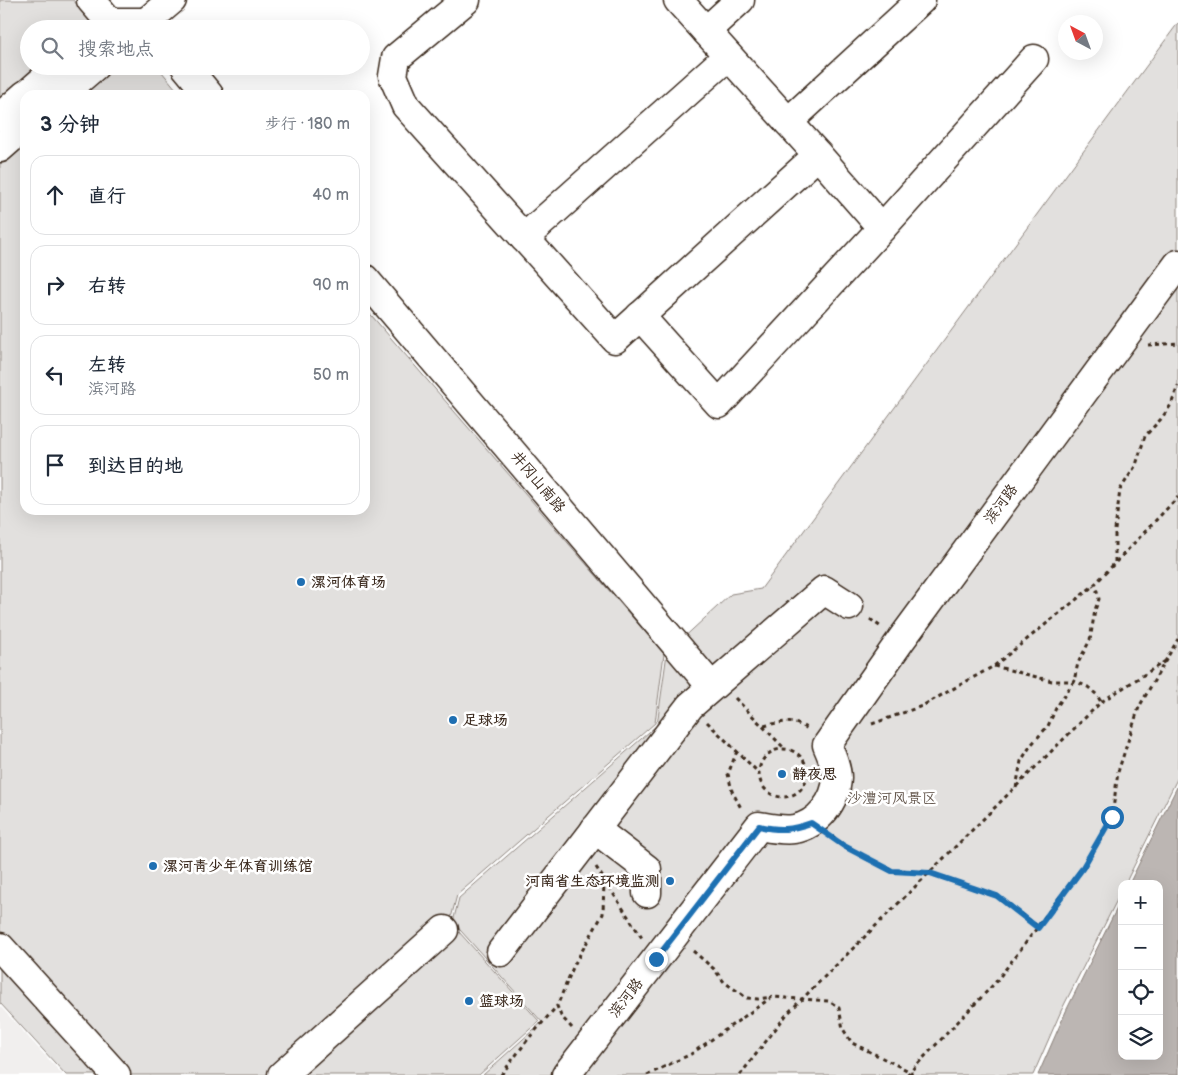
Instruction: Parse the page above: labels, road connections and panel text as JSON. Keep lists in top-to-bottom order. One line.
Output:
{"streets":{"street":["井冈山南路","滨河路"]},"parks":["沙澧河风景区"],"places":["漯河体育场","足球场","静夜思","漯河青少年体育训练馆","河南省生态环境监测","篮球场"],"north":"top left","page":{"search":"搜索地点","heading":["3 分钟","步行 · 180 m"],"list":[["直行","40 m"],["右转","90 m"],["左转","滨河路","50 m"],"到达目的地"],"map_buttons":["+","−"]}}
